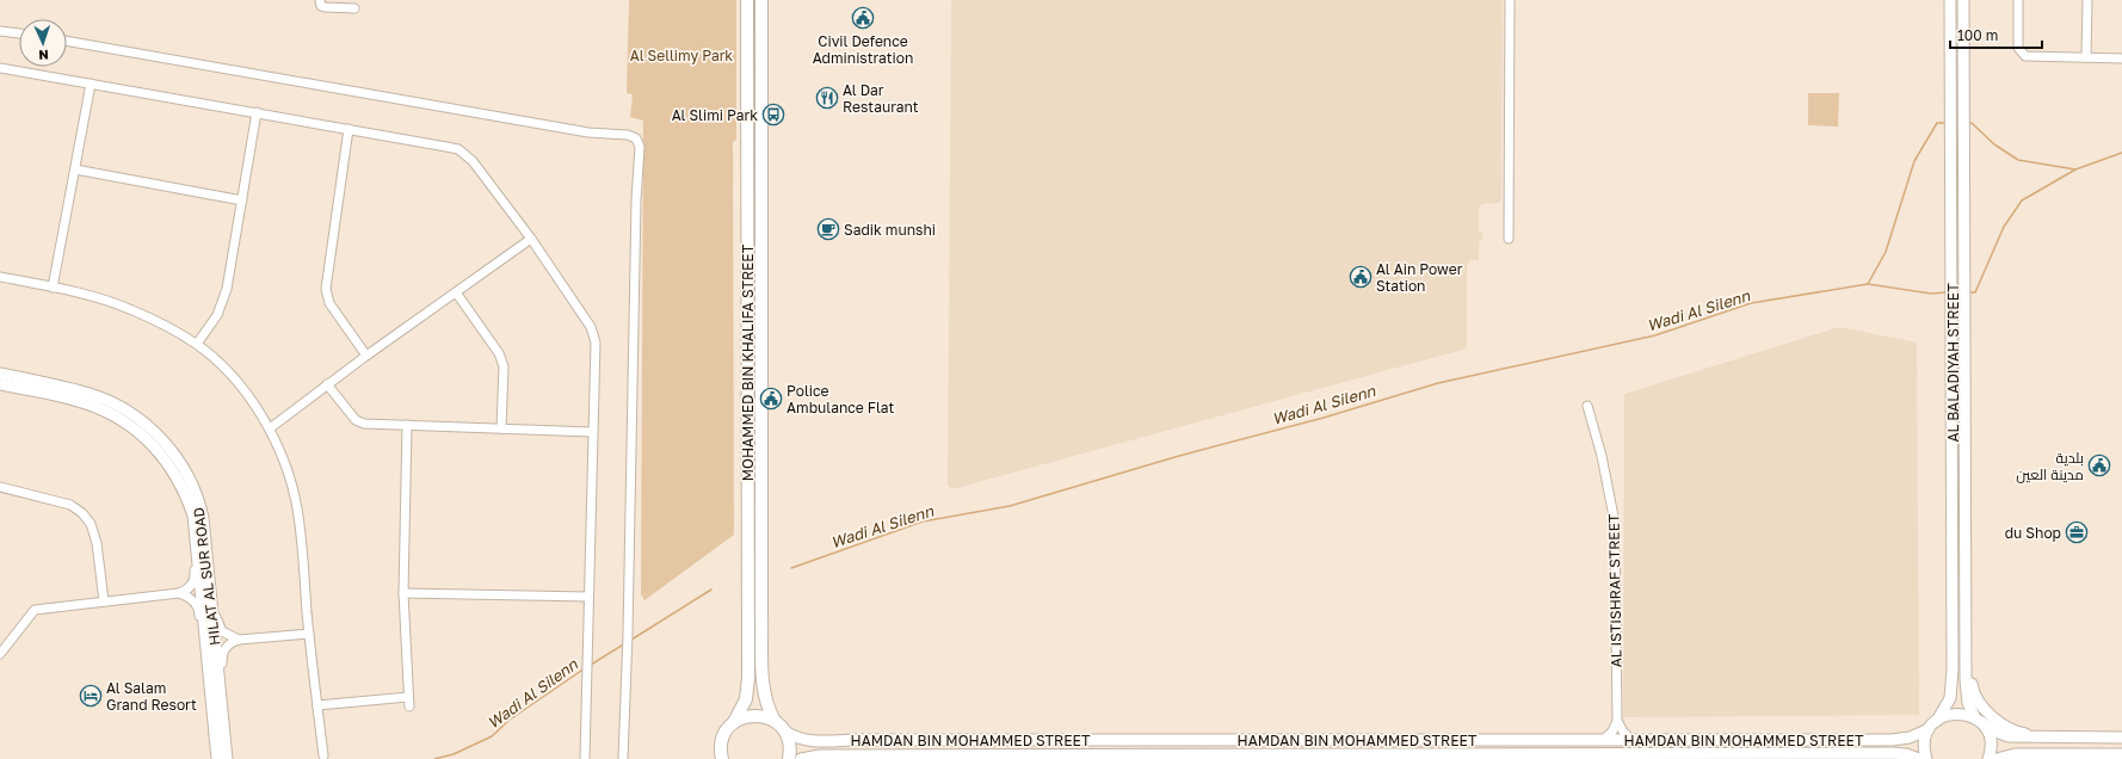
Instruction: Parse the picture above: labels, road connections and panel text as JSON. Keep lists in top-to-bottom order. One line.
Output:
{"streets":{"highway":["MOHAMMED BIN KHALIFA STREET"],"main road":["AL BALADIYAH STREET","HILAT AL SUR ROAD","HAMDAN BIN MOHAMMED STREET"],"street":["AL ISTISHRAF STREET"]},"water":["Wadi Al Silenn"],"parks":["Al Sellimy Park"],"places":{"public building":["Civil Defence Administration","Al Ain Power Station","Police Ambulance Flat","بلدية مدينة العين"],"restaurant":["Al Dar Restaurant"],"bus stop":["Al Slimi Park"],"cafe":["Sadik munshi"],"office":["du Shop"],"hotel":["Al Salam Grand Resort"]},"scale_bar":"100 m","north":"bottom"}
